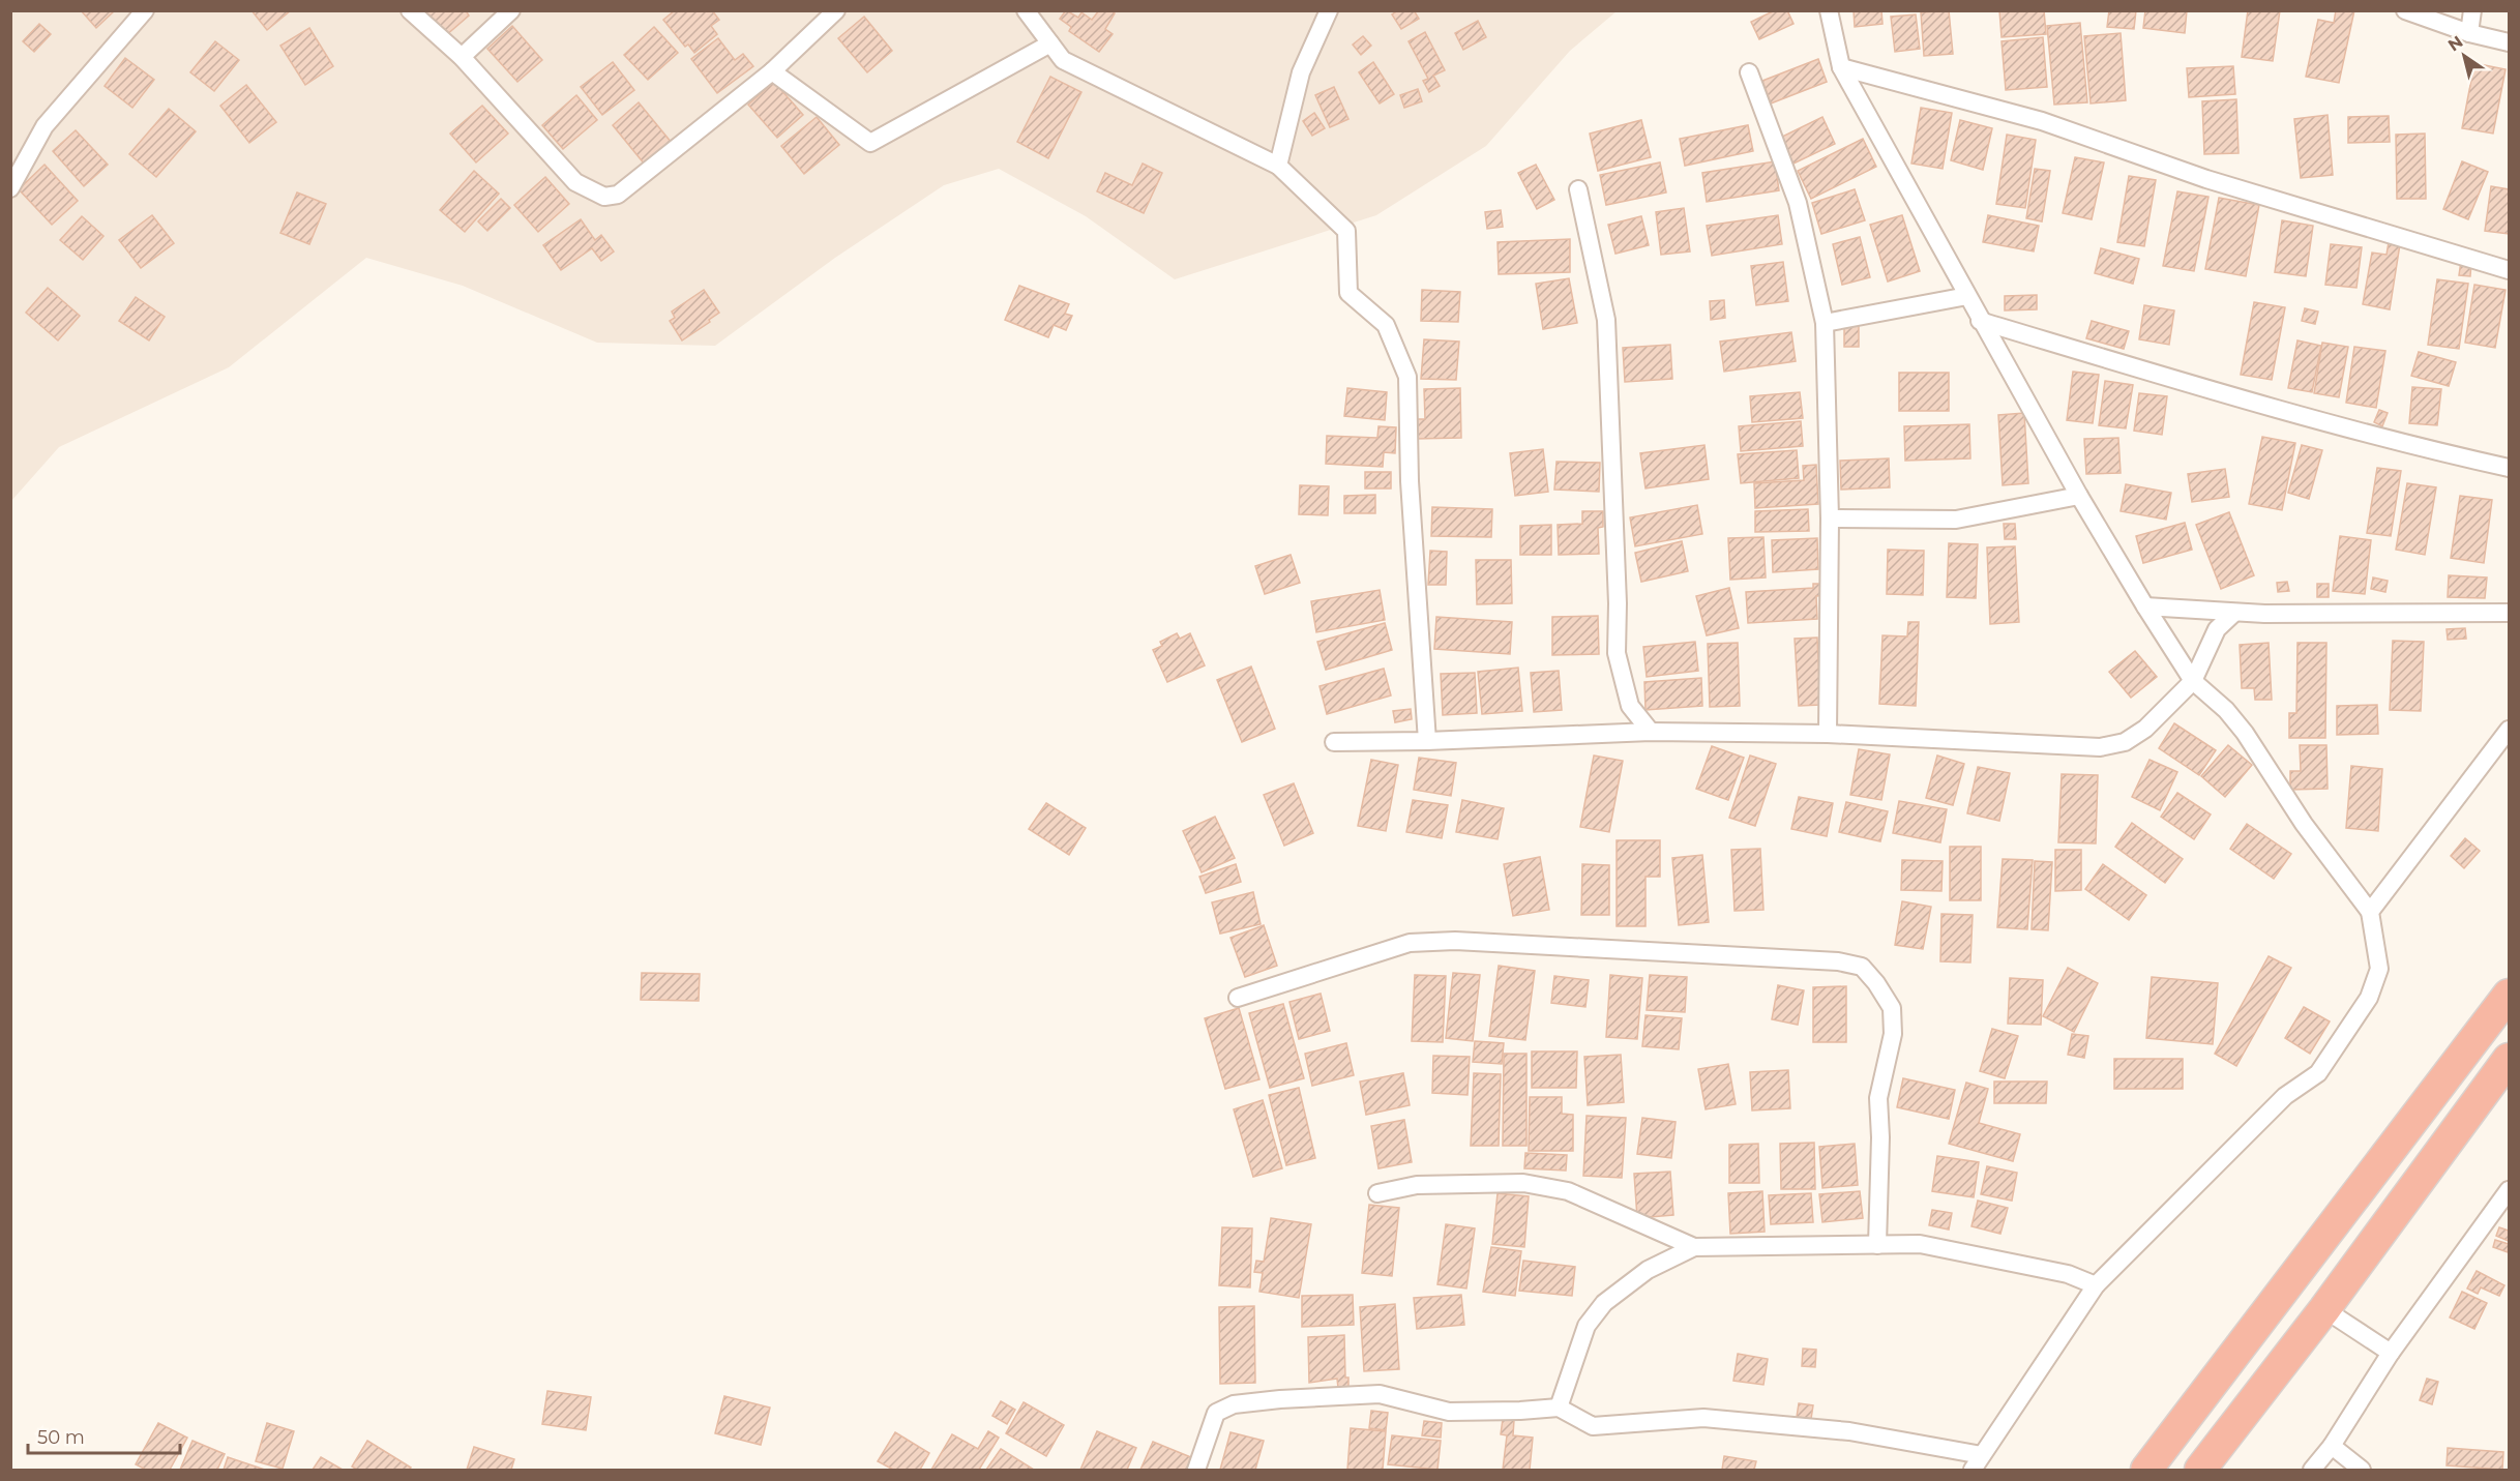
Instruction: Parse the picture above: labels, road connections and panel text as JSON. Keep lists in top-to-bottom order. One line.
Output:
{"scale_bar":"50 m","north":"top left"}
